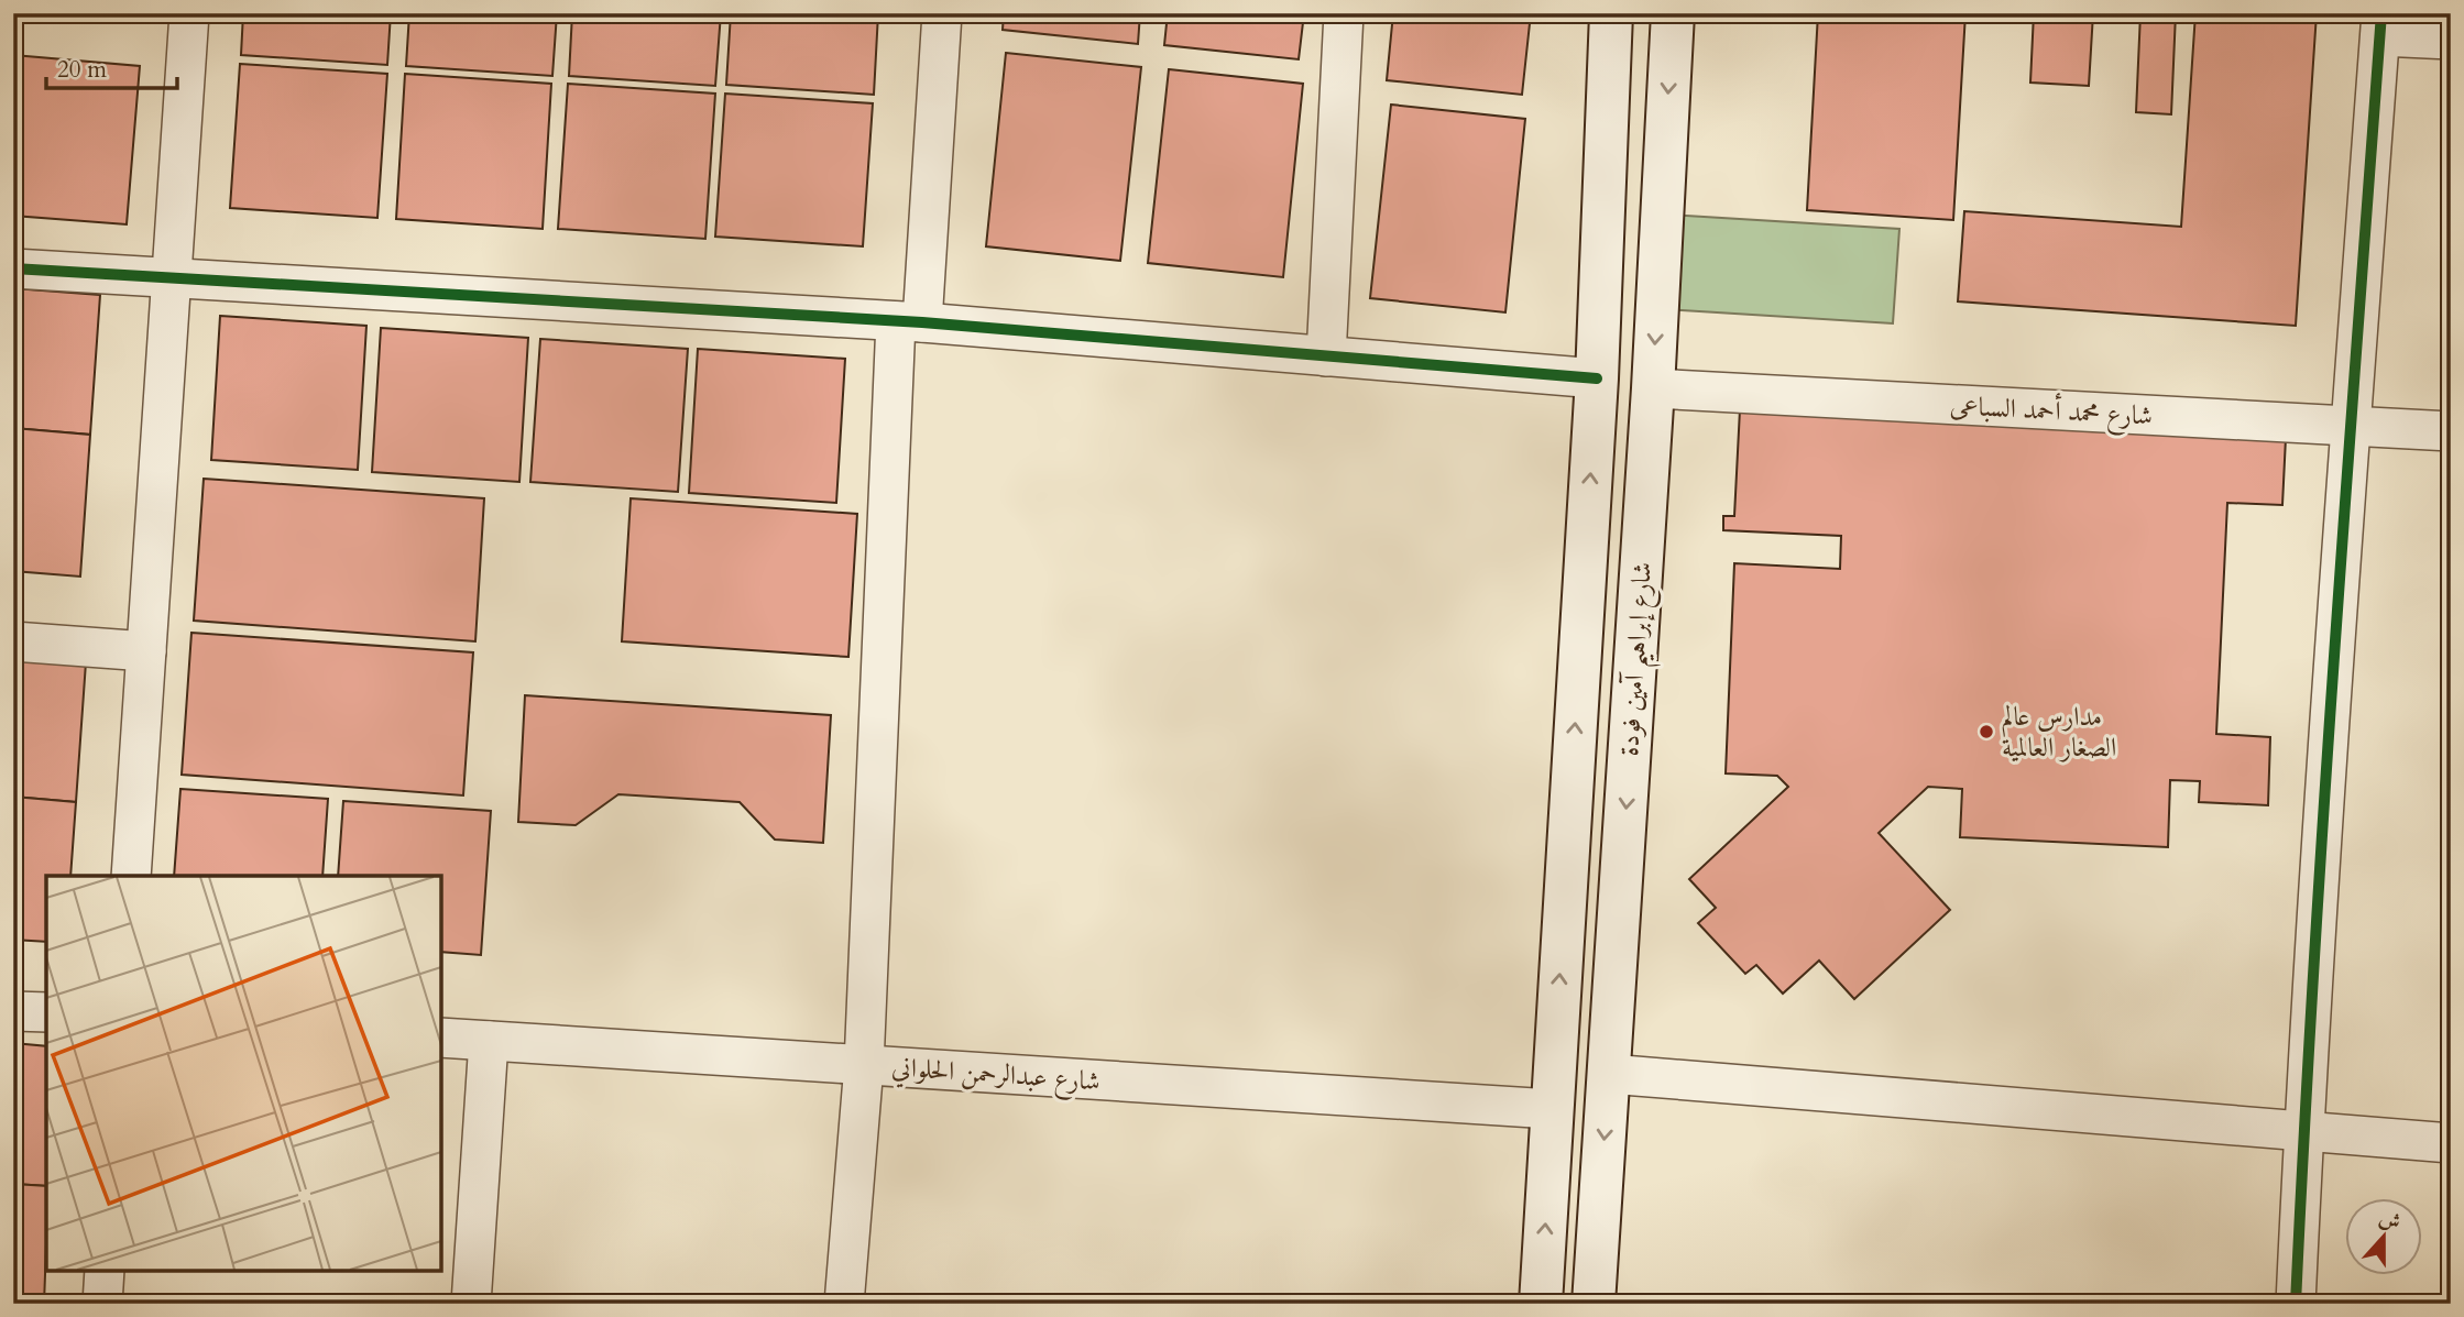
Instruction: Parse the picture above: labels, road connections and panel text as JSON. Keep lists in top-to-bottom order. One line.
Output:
{"streets":{"street":["شارع محمد أحمد السباعى","شارع إبراهيم آمين فودة","شارع عبدالرحمن الحلواني"]},"crossings":[["شارع محمد أحمد السباعى","شارع إبراهيم آمين فودة"],["شارع إبراهيم آمين فودة","شارع عبدالرحمن الحلواني"]],"places":["مدارس عالم الصغار العالمية"],"scale_bar":"20 m","north":"top"}
